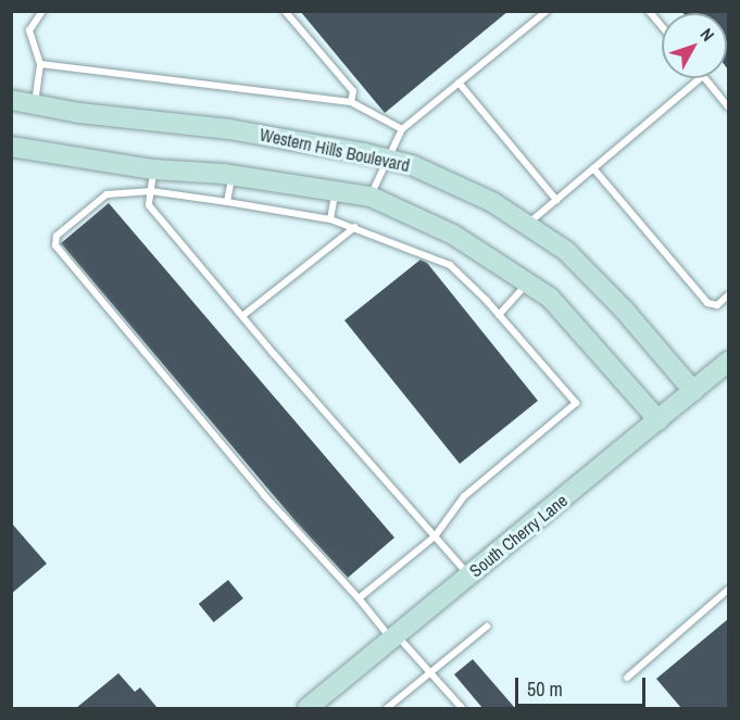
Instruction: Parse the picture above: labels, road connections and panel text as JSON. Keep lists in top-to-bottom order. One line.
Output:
{"streets":{"street":["Western Hills Boulevard","South Cherry Lane"]},"crossings":[["Western Hills Boulevard","South Cherry Lane"]],"scale_bar":"50 m","north":"top right"}
